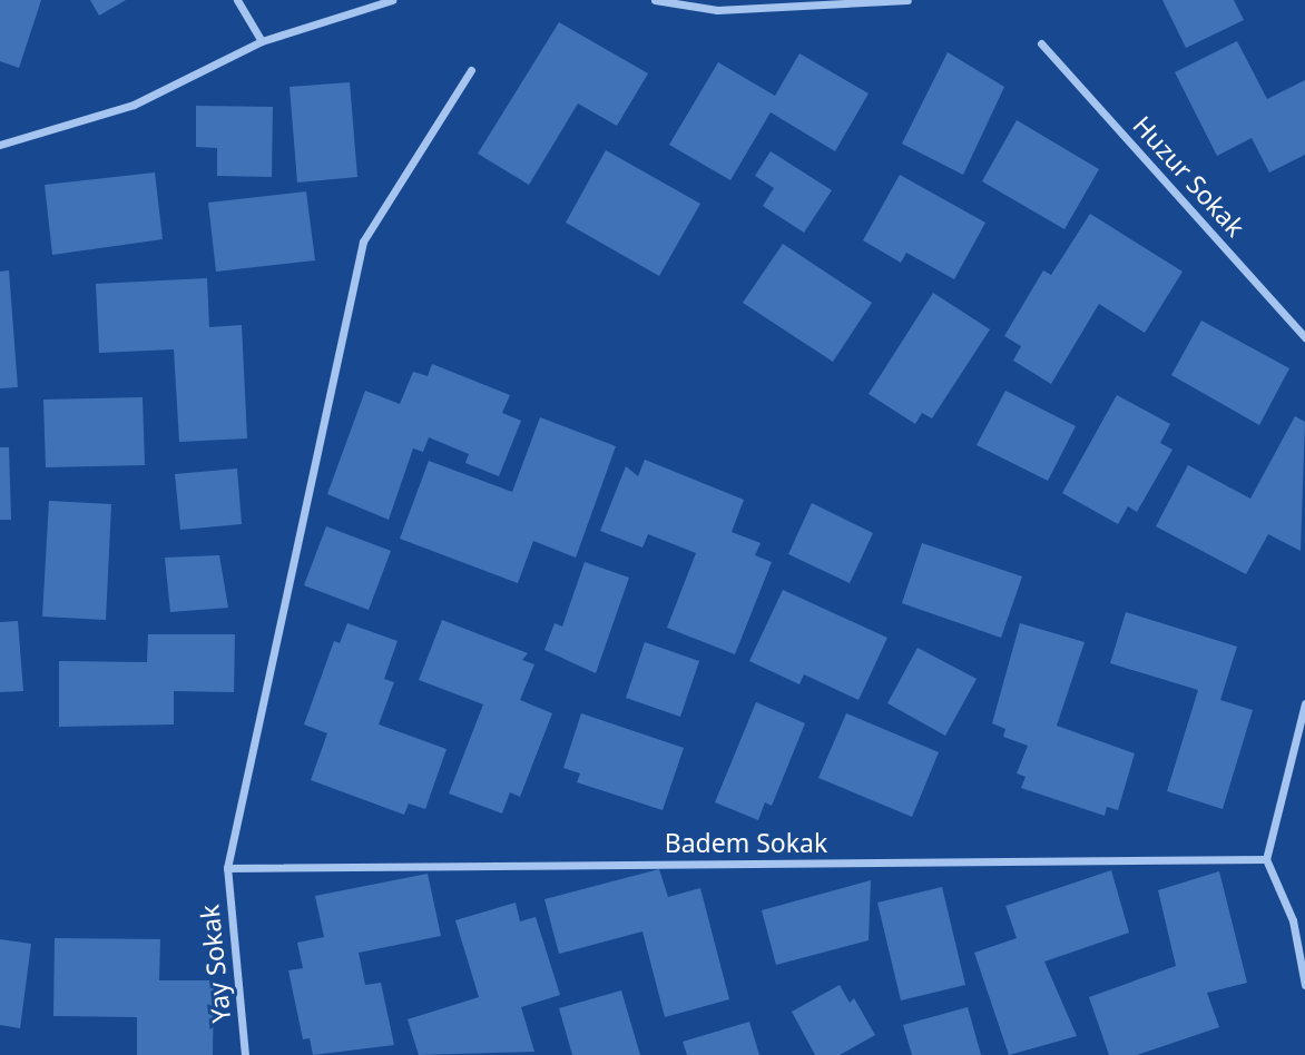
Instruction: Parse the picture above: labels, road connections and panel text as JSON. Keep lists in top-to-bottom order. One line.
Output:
{"streets":{"street":["Huzur Sokak","Badem Sokak","Yay Sokak"]},"crossings":[["Badem Sokak","Yay Sokak"]]}
